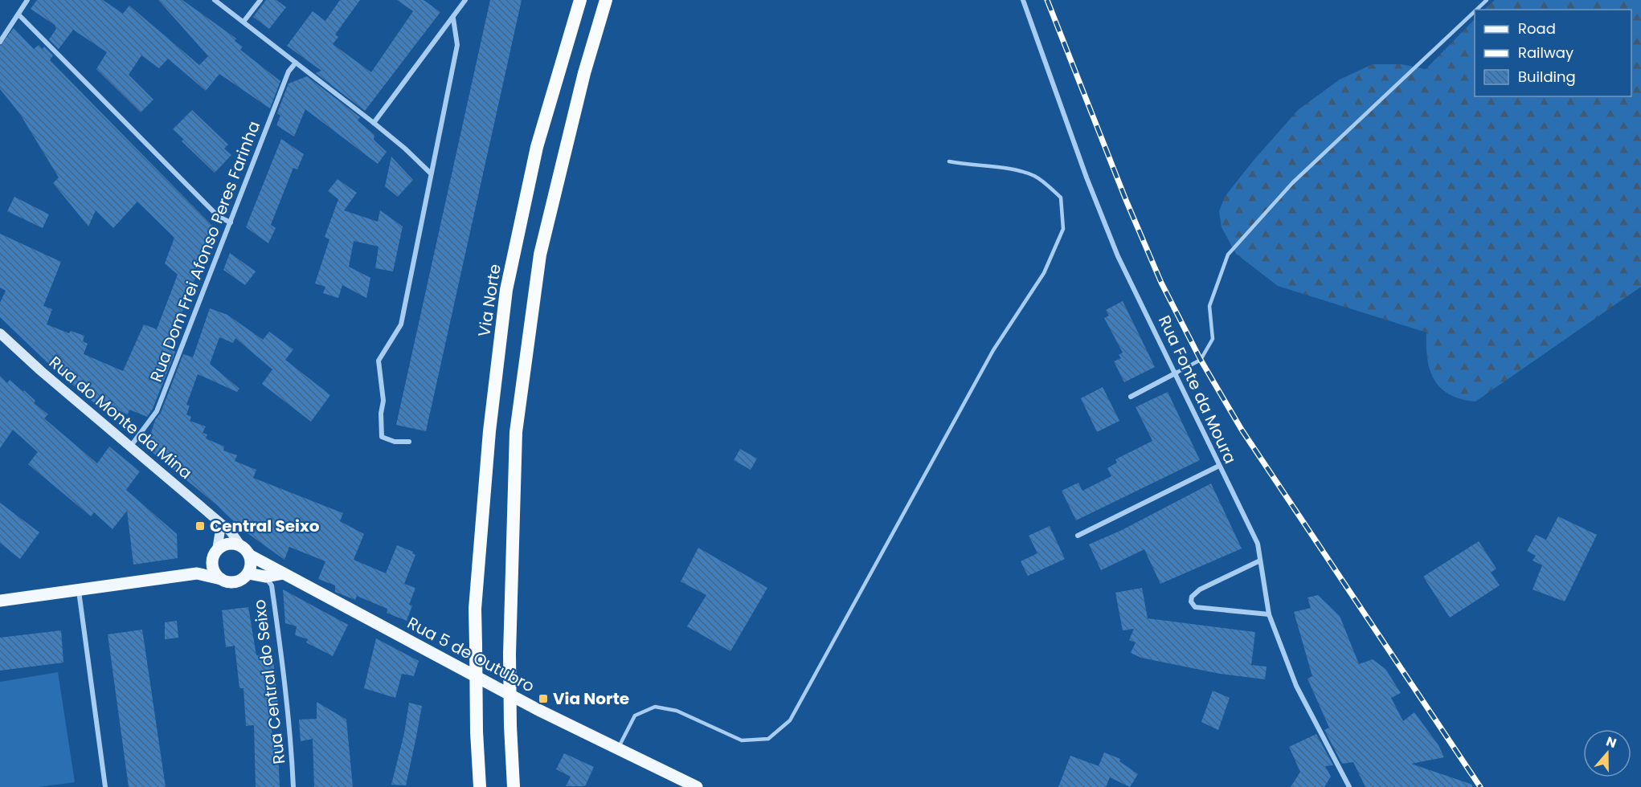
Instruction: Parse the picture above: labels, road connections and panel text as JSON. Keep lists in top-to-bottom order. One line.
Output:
{"streets":{"highway":["Via Norte"],"main road":["Rua do Monte da Mina","Rua 5 de Outubro"],"street":["Rua Dom Frei Afonso Peres Farinha","Rua Fonte da Moura","Rua Central do Seixo"]},"crossings":[["Rua Dom Frei Afonso Peres Farinha","Rua do Monte da Mina"],["Rua do Monte da Mina","Rua 5 de Outubro"]],"places":{"transit":["Central Seixo","Via Norte"]},"legend":["Road","Railway","Building"],"north":"top"}
